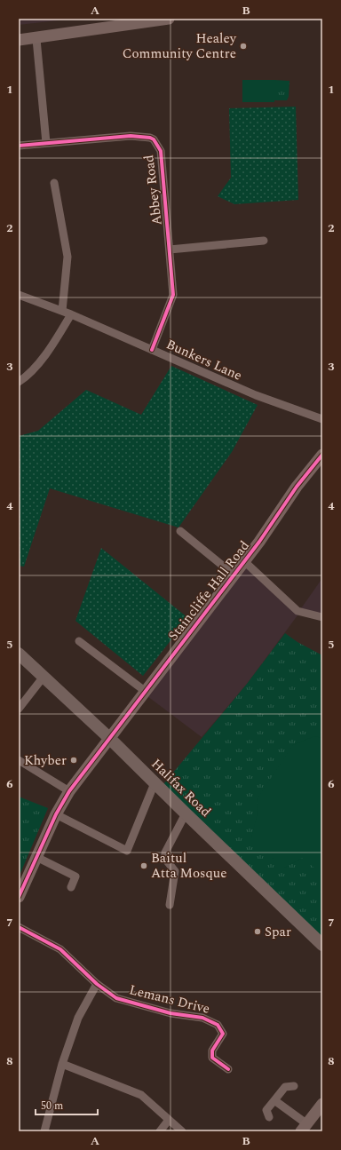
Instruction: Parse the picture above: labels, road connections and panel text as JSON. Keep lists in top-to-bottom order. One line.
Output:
{"streets":{"main road":["Halifax Road"],"street":["Abbey Road","Bunkers Lane","Staincliffe Hall Road","Lemans Drive"]},"crossings":[["Abbey Road","Bunkers Lane"],["Staincliffe Hall Road","Halifax Road"]],"places":["Healey Community Centre","Khyber","Baitul Atta Mosque","Spar"],"scale_bar":"50 m","grid":{"columns":["A","B"],"rows":["1","2","3","4","5","6","7","8"]}}
